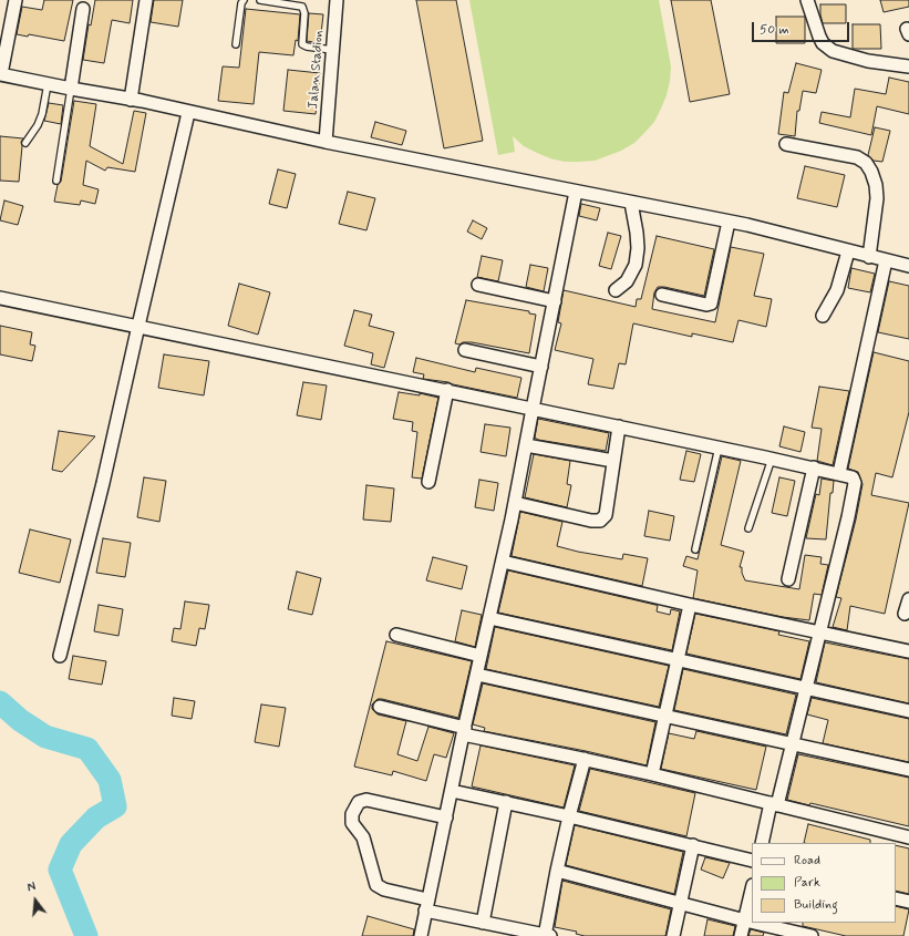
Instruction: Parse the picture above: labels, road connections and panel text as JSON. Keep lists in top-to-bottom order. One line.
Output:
{"streets":{"street":["Jalan Stadion"]},"legend":["Road","Park","Building"],"scale_bar":"50 m","north":"top"}
